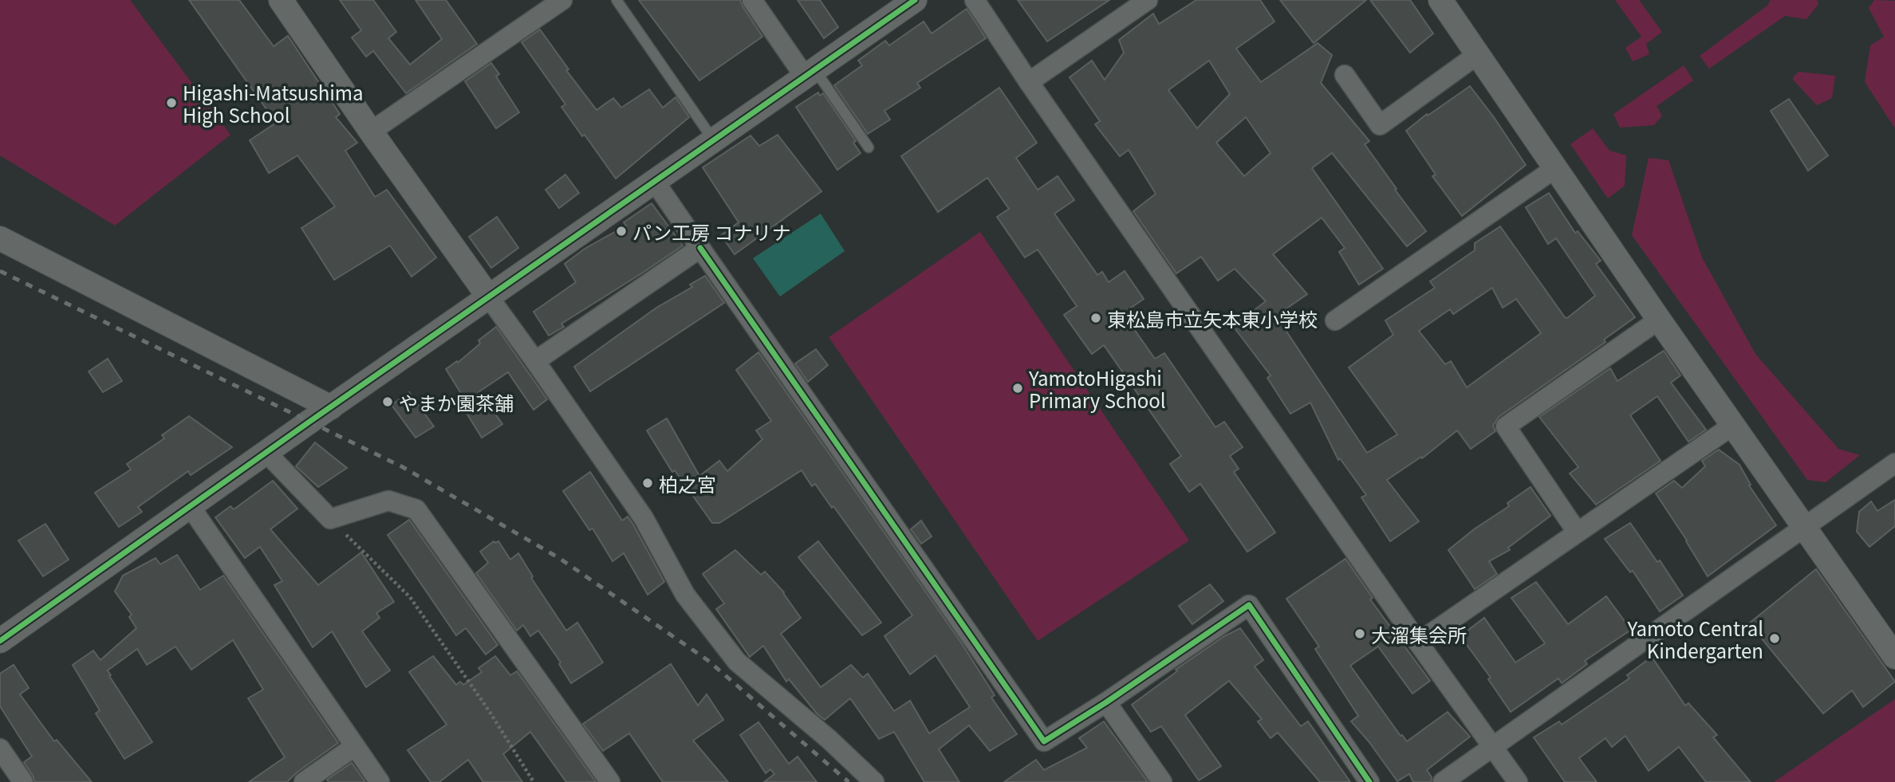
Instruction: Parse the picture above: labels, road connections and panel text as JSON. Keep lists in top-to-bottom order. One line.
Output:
{"places":["Higashi-Matsushima High School","パン工房 コナリナ","東松島市立矢本東小学校","YamotoHigashi Primary School","やまか園茶舗","柏之宮","大溜集会所","Yamoto Central Kindergarten"]}
